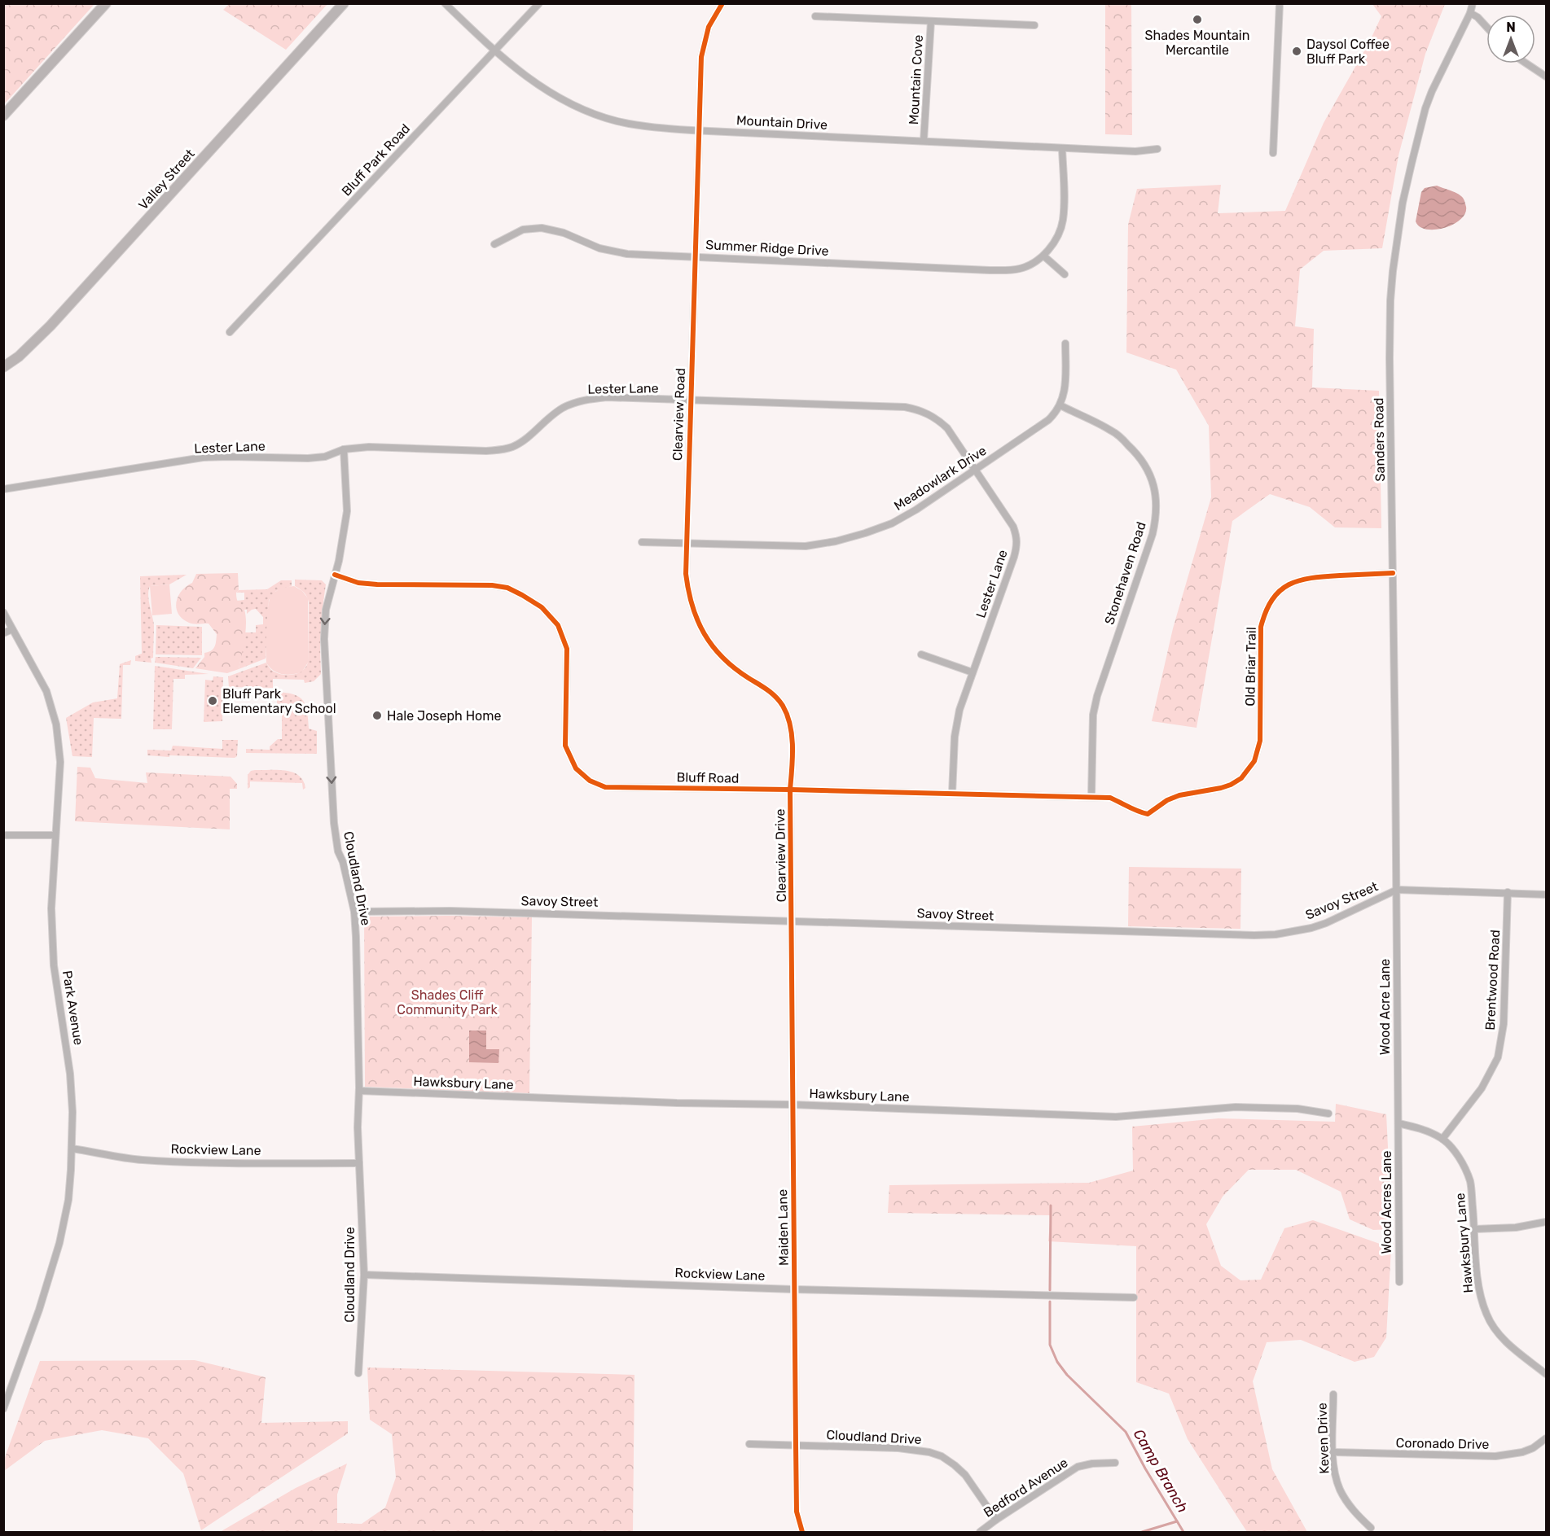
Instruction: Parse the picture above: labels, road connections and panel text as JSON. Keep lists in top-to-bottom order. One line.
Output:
{"streets":{"street":["Mountain Cove","Mountain Drive","Bluff Park Road","Valley Street","Summer Ridge Drive","Lester Lane","Clearview Road","Sanders Road","Meadowlark Drive","Stonehaven Road","Old Briar Trail","Bluff Road","Clearview Drive","Cloudland Drive","Savoy Street","Brentwood Road","Wood Acre Lane","Park Avenue","Hawksbury Lane","Rockview Lane","Wood Acres Lane","Maiden Lane","Keven Drive","Coronado Drive","Bedford Avenue"]},"crossings":[["Mountain Cove","Mountain Drive"],["Mountain Drive","Bluff Park Road"],["Mountain Drive","Summer Ridge Drive"],["Mountain Drive","Clearview Road"],["Summer Ridge Drive","Clearview Road"],["Lester Lane","Clearview Road"],["Lester Lane","Meadowlark Drive"],["Lester Lane","Bluff Road"],["Lester Lane","Cloudland Drive"],["Clearview Road","Meadowlark Drive"],["Clearview Road","Bluff Road"],["Clearview Road","Clearview Drive"],["Sanders Road","Old Briar Trail"],["Sanders Road","Savoy Street"],["Sanders Road","Wood Acre Lane"],["Meadowlark Drive","Stonehaven Road"],["Stonehaven Road","Bluff Road"],["Old Briar Trail","Bluff Road"],["Bluff Road","Clearview Drive"],["Bluff Road","Cloudland Drive"],["Clearview Drive","Savoy Street"],["Clearview Drive","Maiden Lane"],["Cloudland Drive","Savoy Street"],["Cloudland Drive","Hawksbury Lane"],["Cloudland Drive","Rockview Lane"],["Cloudland Drive","Maiden Lane"],["Cloudland Drive","Bedford Avenue"],["Savoy Street","Brentwood Road"],["Savoy Street","Wood Acre Lane"],["Savoy Street","Maiden Lane"],["Brentwood Road","Hawksbury Lane"],["Wood Acre Lane","Hawksbury Lane"],["Wood Acre Lane","Wood Acres Lane"],["Park Avenue","Rockview Lane"],["Hawksbury Lane","Wood Acres Lane"],["Hawksbury Lane","Maiden Lane"],["Rockview Lane","Maiden Lane"],["Keven Drive","Coronado Drive"]],"water":["Camp Branch"],"parks":["Shades Cliff Community Park"],"places":["Shades Mountain Mercantile","Daysol Coffee Bluff Park","Bluff Park Elementary School","Hale Joseph Home"],"north":"top"}
